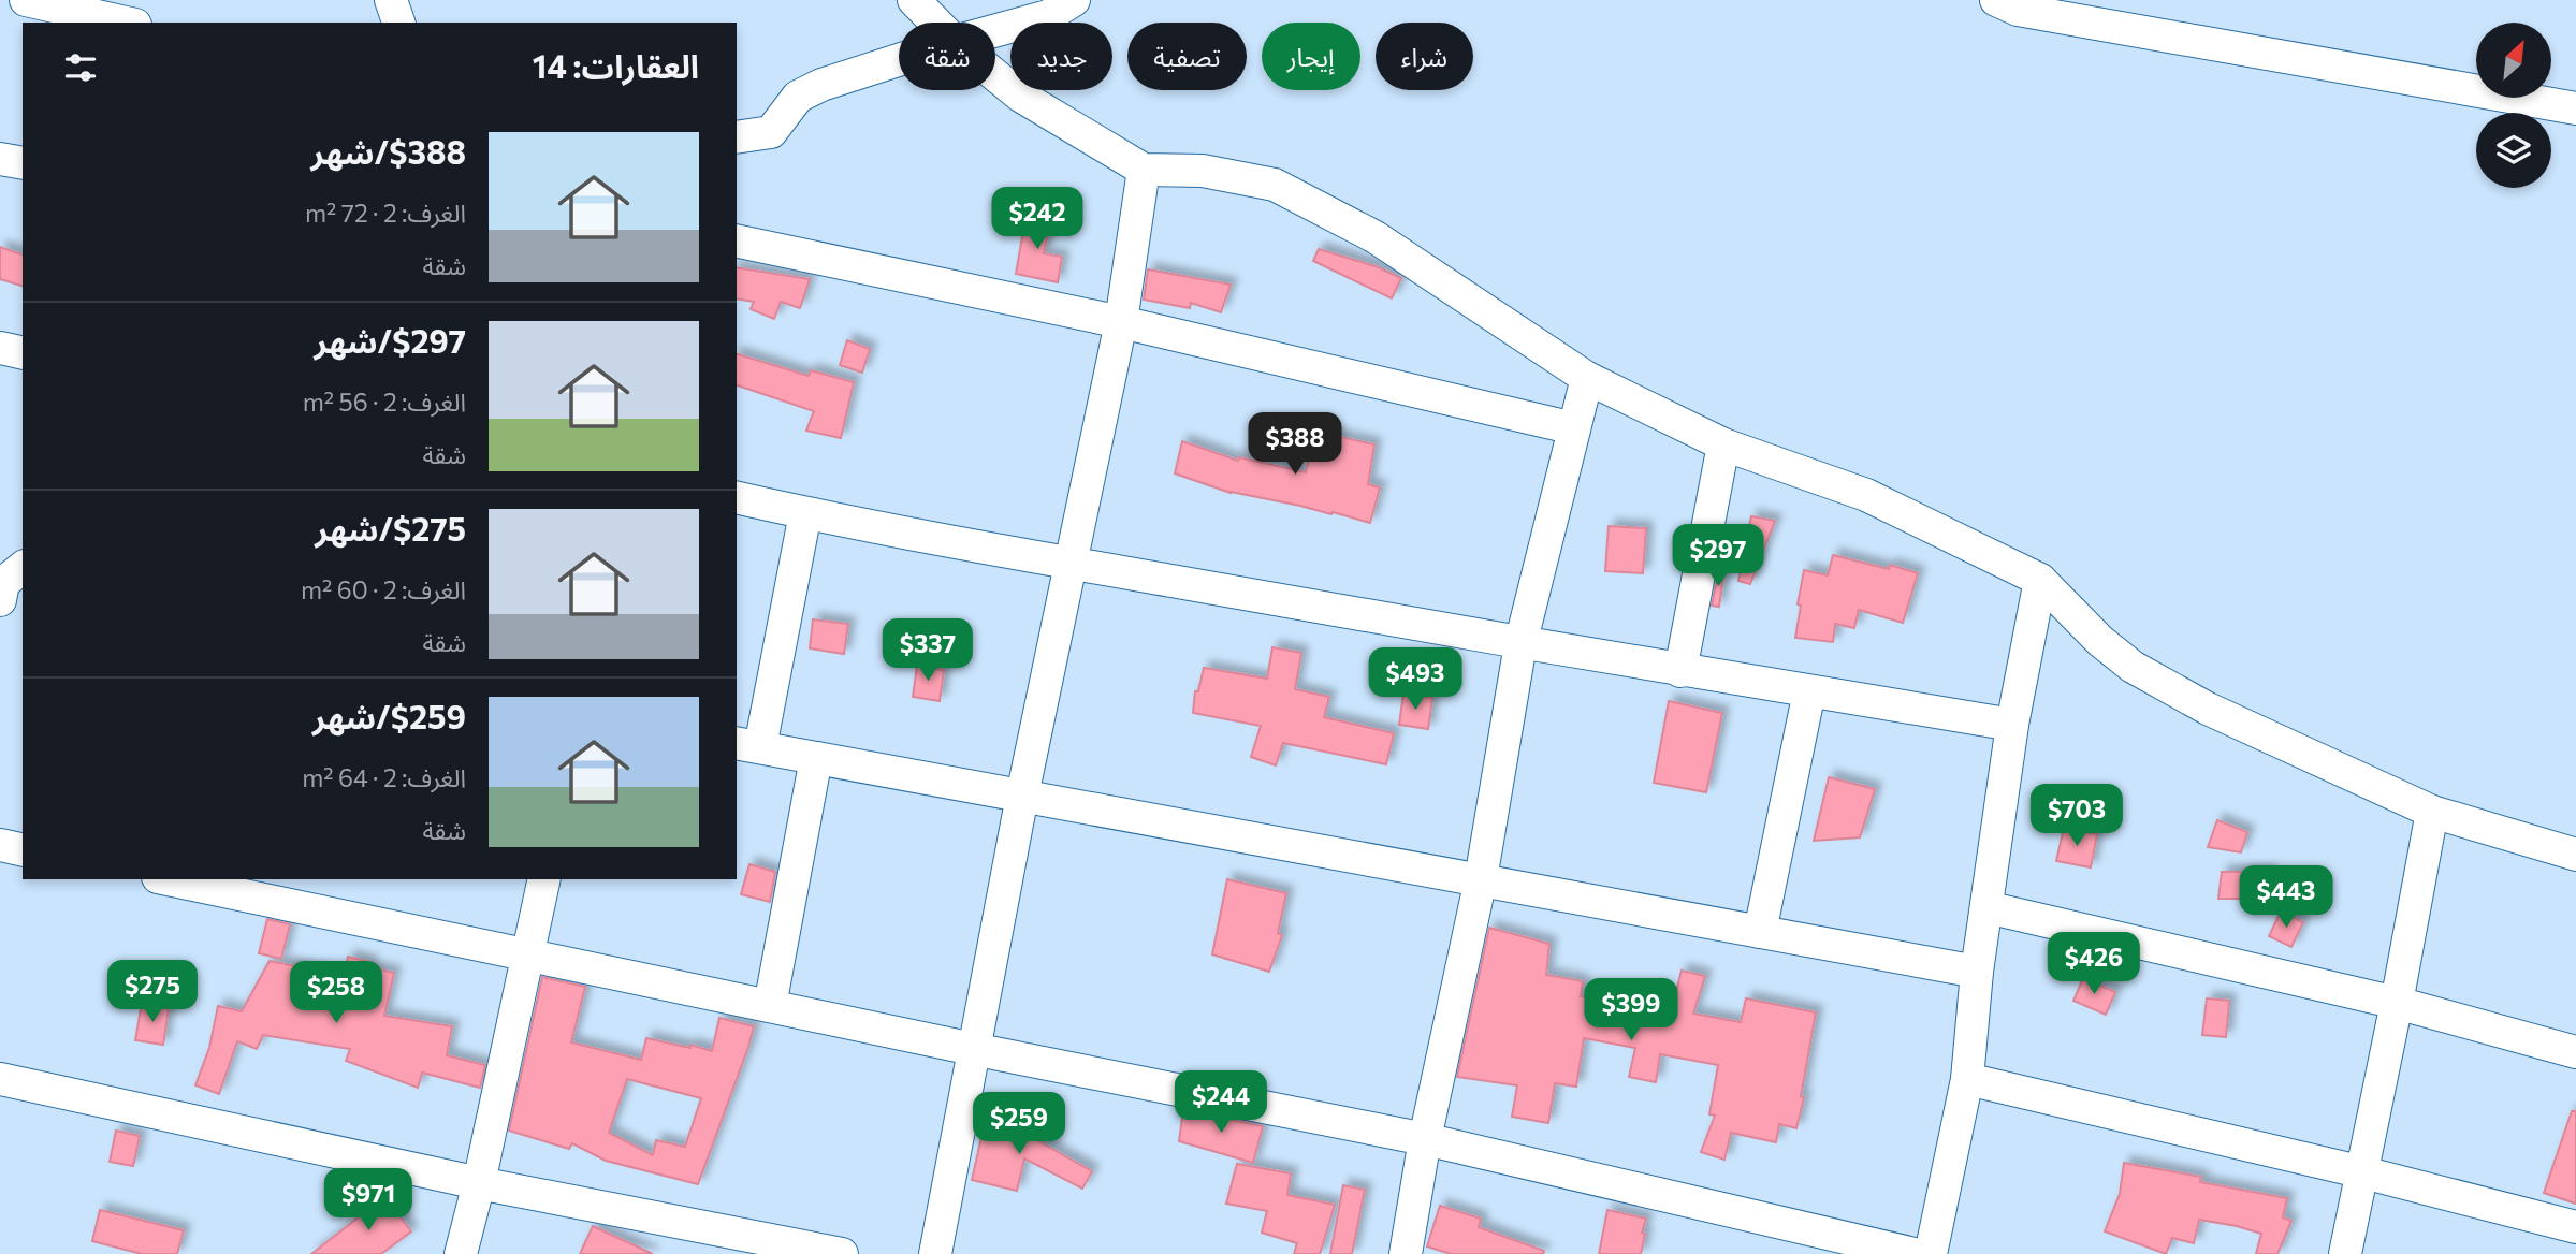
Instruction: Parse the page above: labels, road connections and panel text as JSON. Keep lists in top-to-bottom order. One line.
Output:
{"north":"top right","page":{"chip":["شراء","إيجار","تصفية","جديد","شقة"],"heading":"العقارات: 14","list":[{"name":"$388/شهر","note":"الغرف: 2 · 72 m² · شقة"},{"name":"$297/شهر","note":"الغرف: 2 · 56 m² · شقة"},{"name":"$275/شهر","note":"الغرف: 2 · 60 m² · شقة"},{"name":"$259/شهر","note":"الغرف: 2 · 64 m² · شقة"}],"price":["$242","$388","$297","$337","$493","$703","$443","$426","$275","$258","$399","$244","$259","$971"]}}
